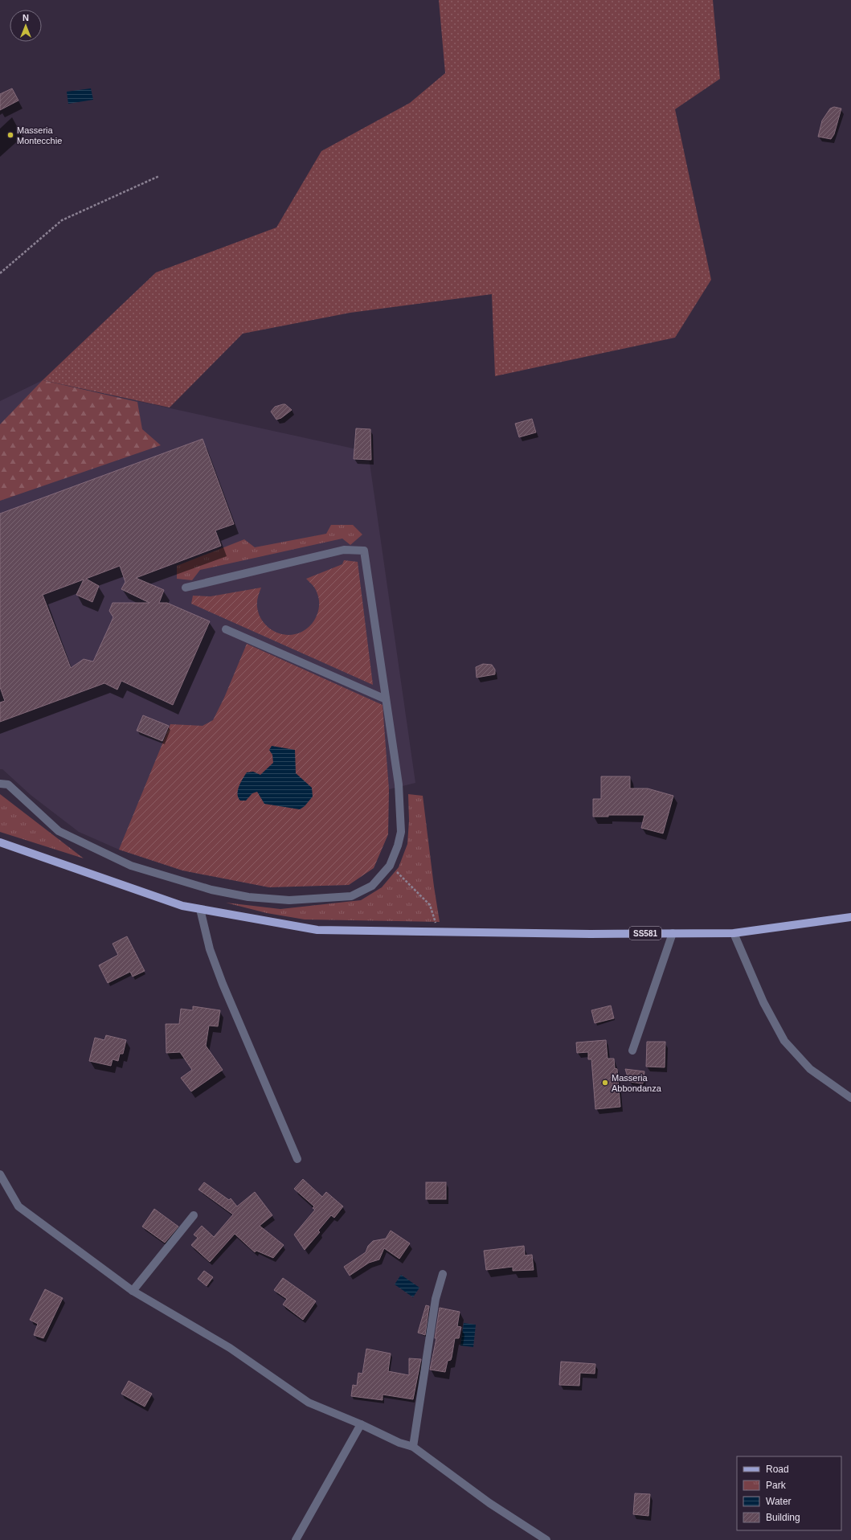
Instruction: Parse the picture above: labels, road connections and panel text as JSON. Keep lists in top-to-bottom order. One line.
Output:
{"streets":{"main road":["SS581"]},"places":["Masseria Montecchie","Masseria Abbondanza"],"legend":["Road","Park","Water","Building"],"north":"top"}
